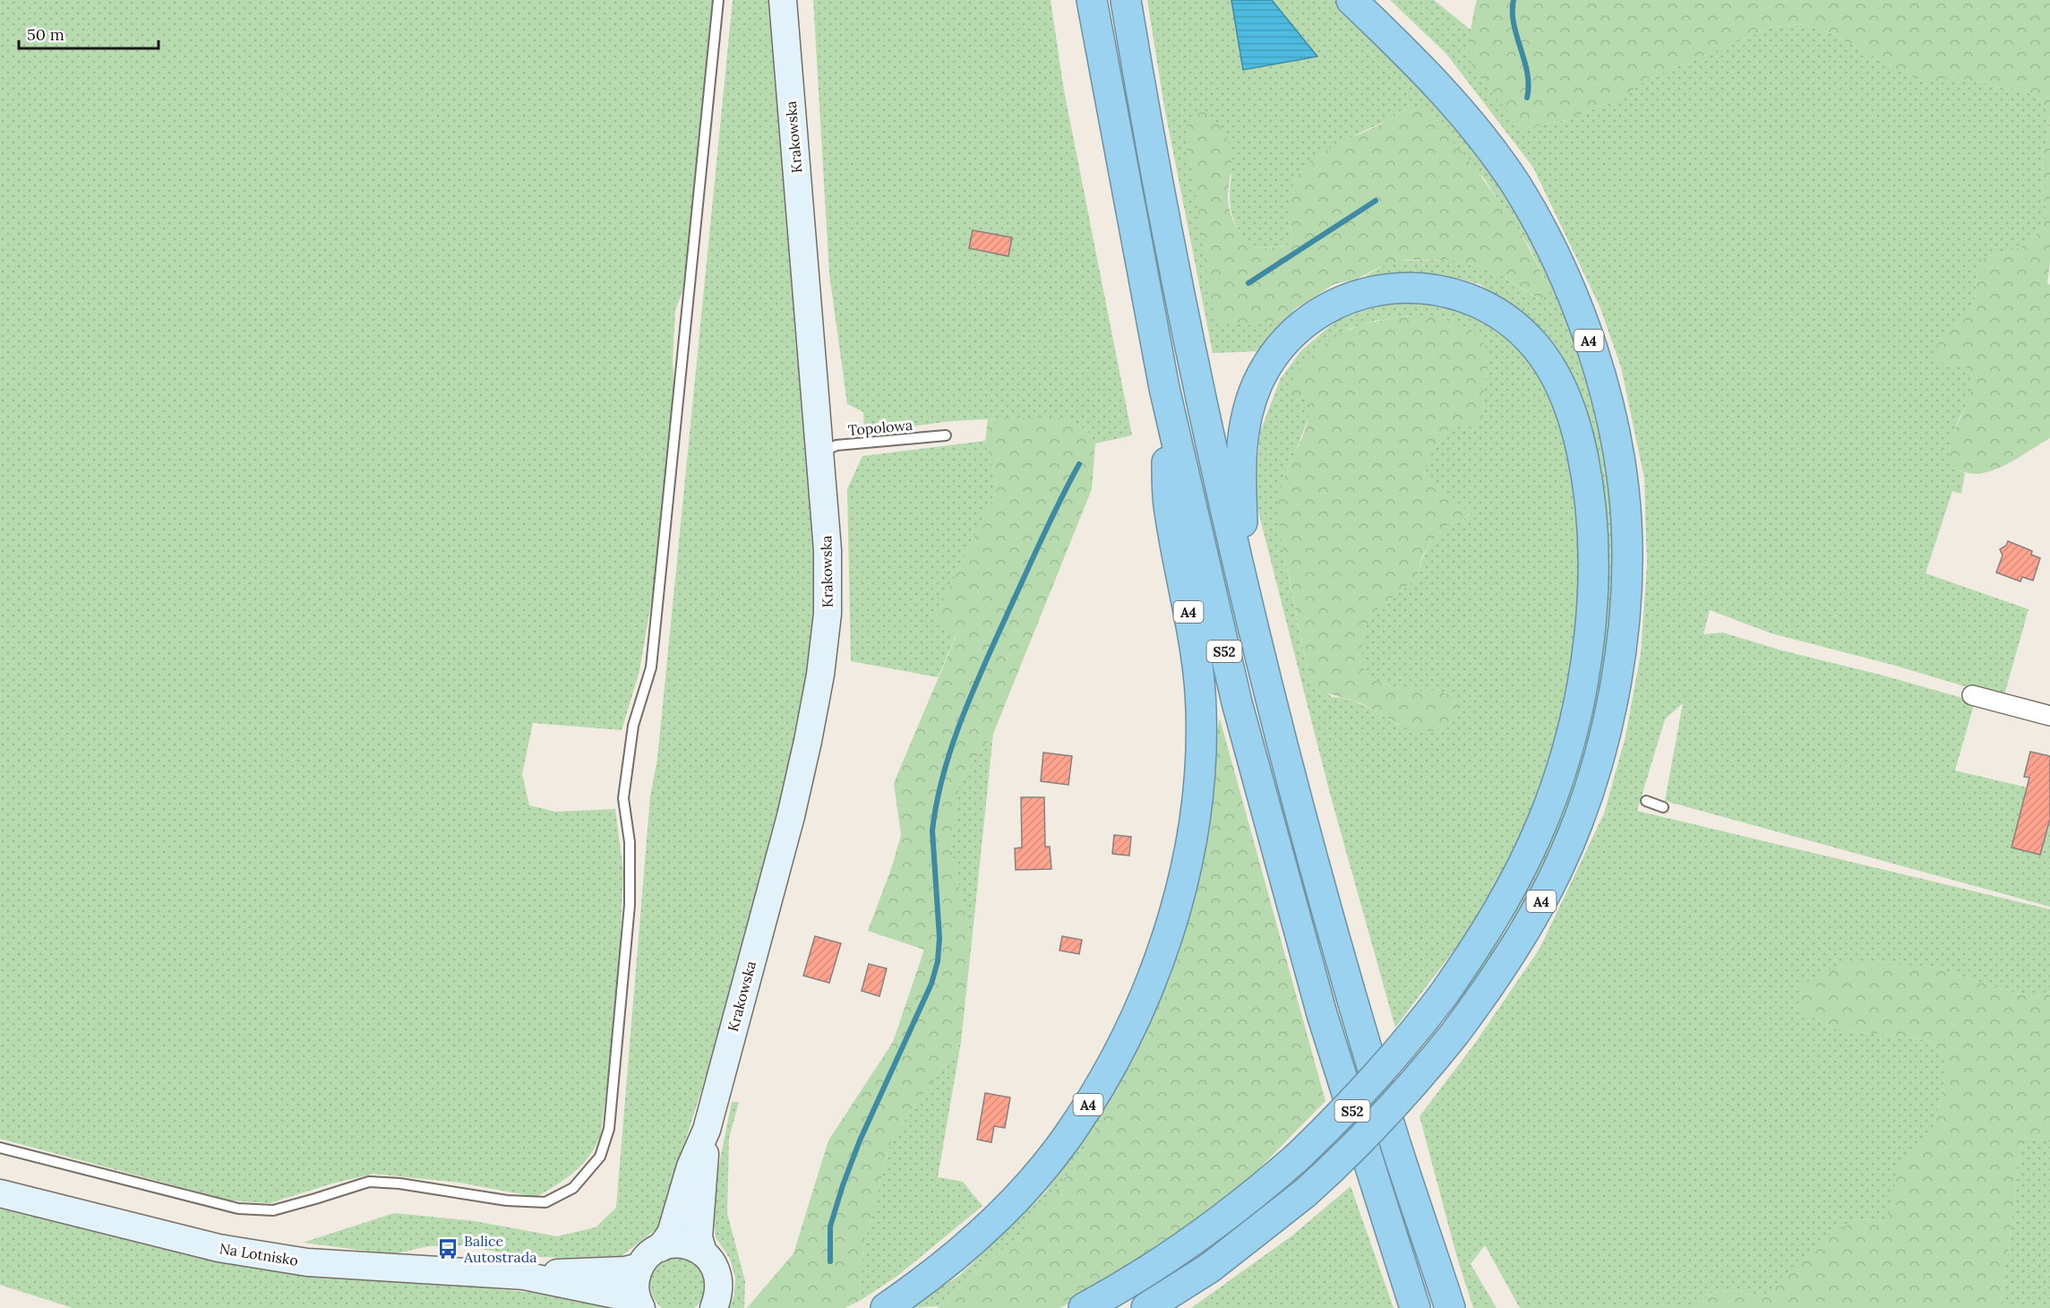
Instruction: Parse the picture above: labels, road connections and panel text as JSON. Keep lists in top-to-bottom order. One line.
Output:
{"streets":{"highway":["A4","S52"],"street":["Krakowska","Na Lotnisko"],"lane":["Topolowa"]},"crossings":[["Krakowska","Topolowa"],["Krakowska","Na Lotnisko"],["A4","S52"]],"places":{"bus stop":["Balice Autostrada"]},"scale_bar":"50 m"}
